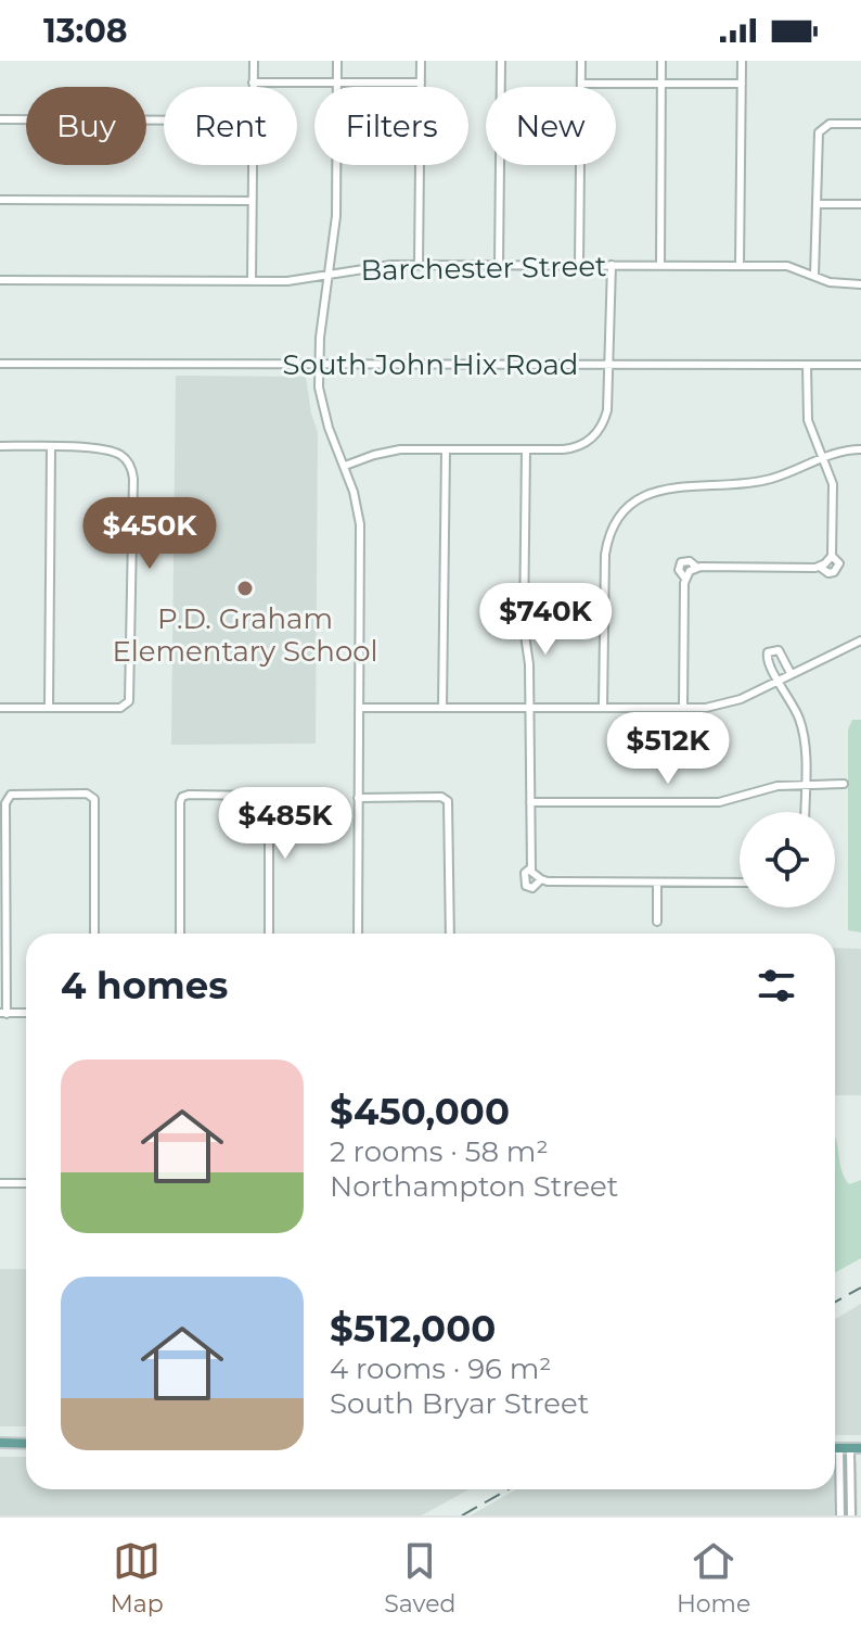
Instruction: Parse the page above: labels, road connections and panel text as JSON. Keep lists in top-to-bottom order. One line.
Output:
{"streets":{"street":["Barchester Street","South John Hix Road"]},"places":["P.D. Graham Elementary School"],"page":{"status":"13:08","chip":["Buy","Rent","Filters","New"],"price":["$450K","$740K","$512K","$485K"],"heading":"4 homes","list":[{"name":"$450,000","note":"2 rooms · 58 m² · Northampton Street"},{"name":"$512,000","note":"4 rooms · 96 m² · South Bryar Street"}],"tabs":["Map","Saved","Home"]}}
